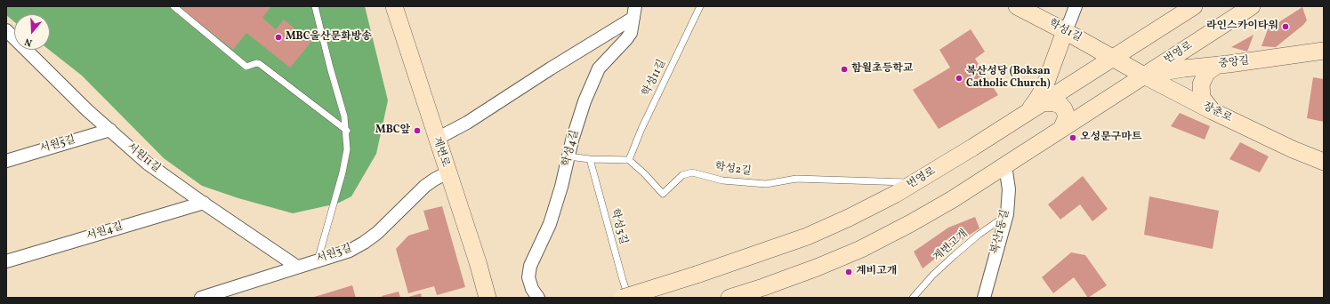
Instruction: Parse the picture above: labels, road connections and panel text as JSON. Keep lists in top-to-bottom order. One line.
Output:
{"streets":{"main road":["학성1길","번영로","중앙길","장춘로","계변로"],"street":["서원5길","학성4길","서원11길","서원4길","복산1동길","서원3길"],"lane":["학성11길","학성2길","학성3길","계변고개"]},"crossings":[["학성1길","번영로"],["학성1길","장춘로"],["번영로","중앙길"],["번영로","장춘로"],["번영로","학성2길"],["번영로","복산1동길"],["중앙길","장춘로"],["학성11길","학성2길"],["서원5길","서원11길"],["계변로","서원3길"],["서원11길","서원4길"],["서원11길","서원3길"],["복산1동길","계변고개"]],"places":["라인스카이타워","MBC울산문화방송","함월초등학교","복산성당 (Boksan Catholic Church)","MBC앞","오성문구마트","계비고개"],"north":"bottom"}
